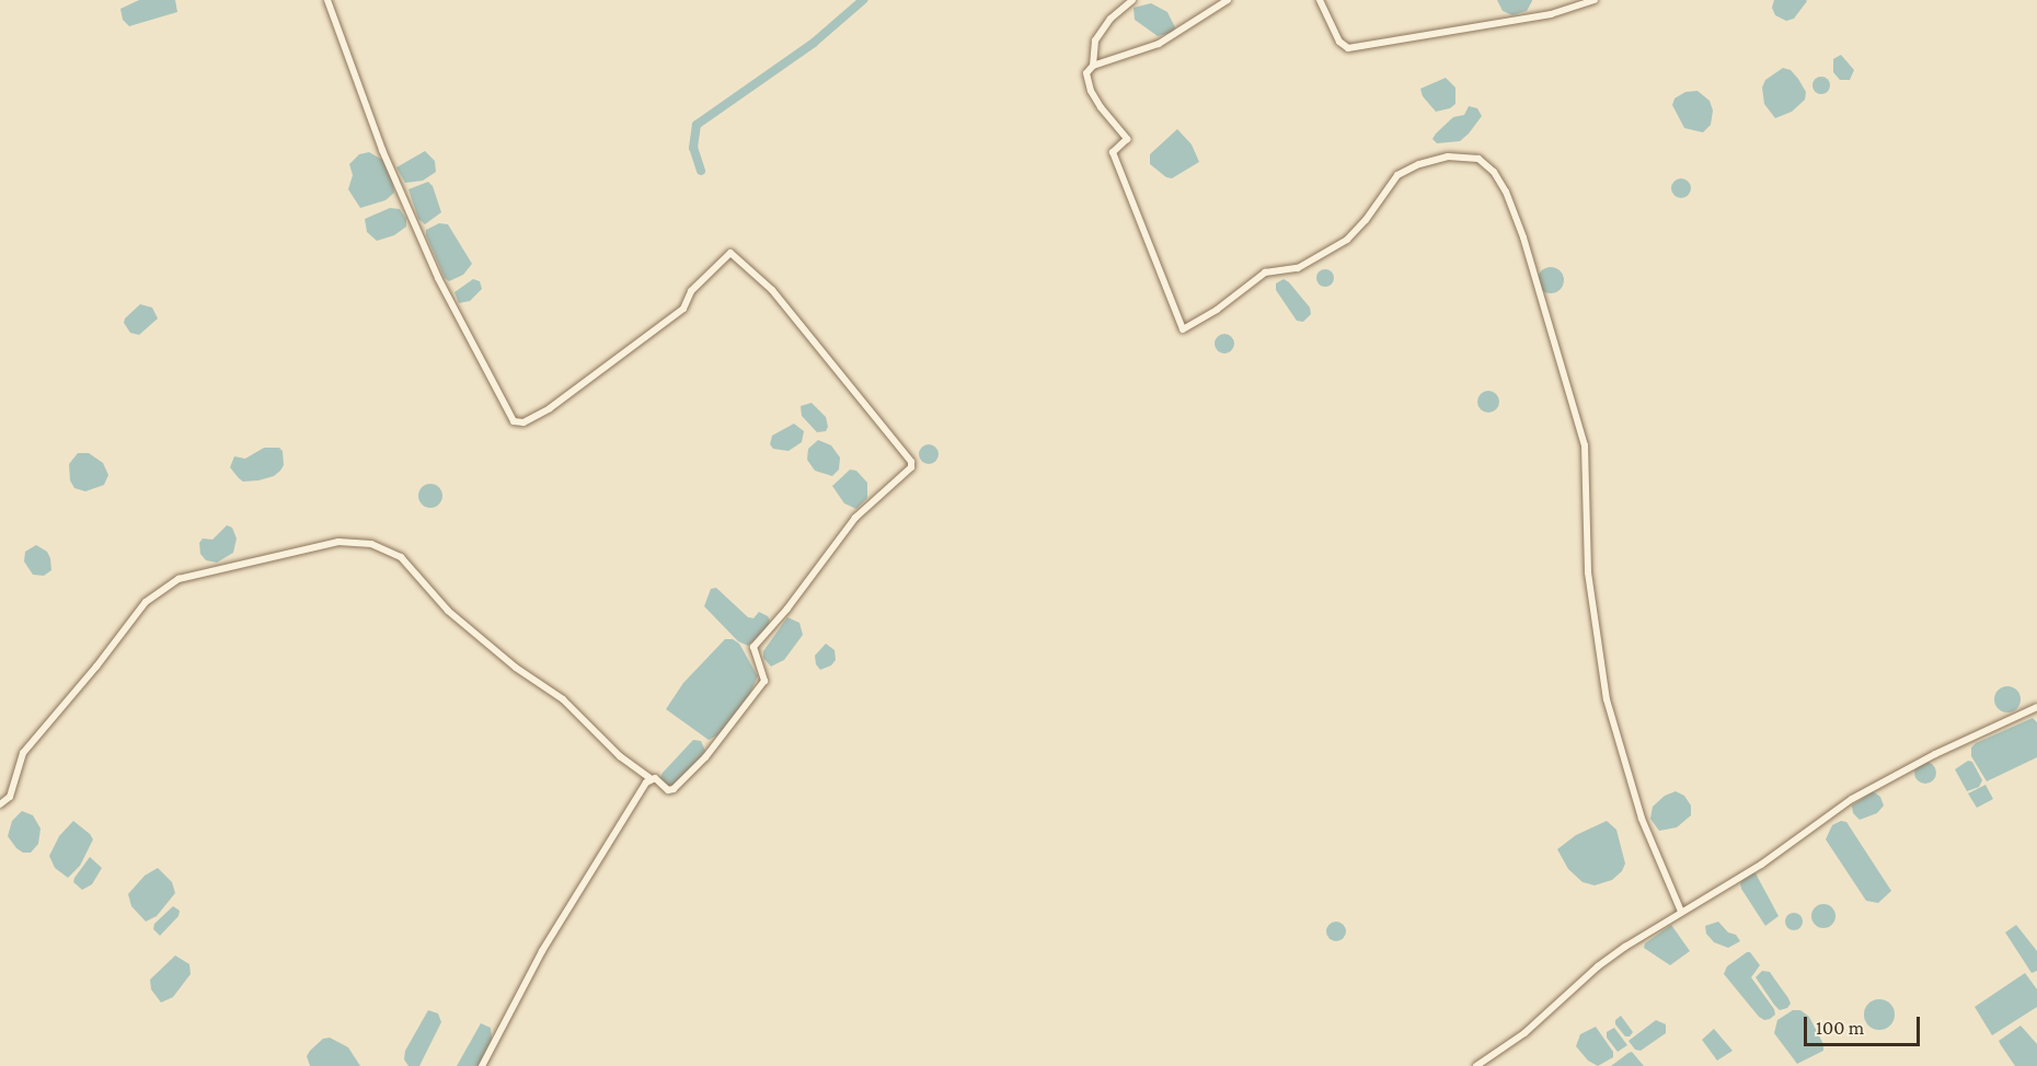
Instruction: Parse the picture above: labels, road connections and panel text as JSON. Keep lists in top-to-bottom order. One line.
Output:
{"scale_bar":"100 m"}
